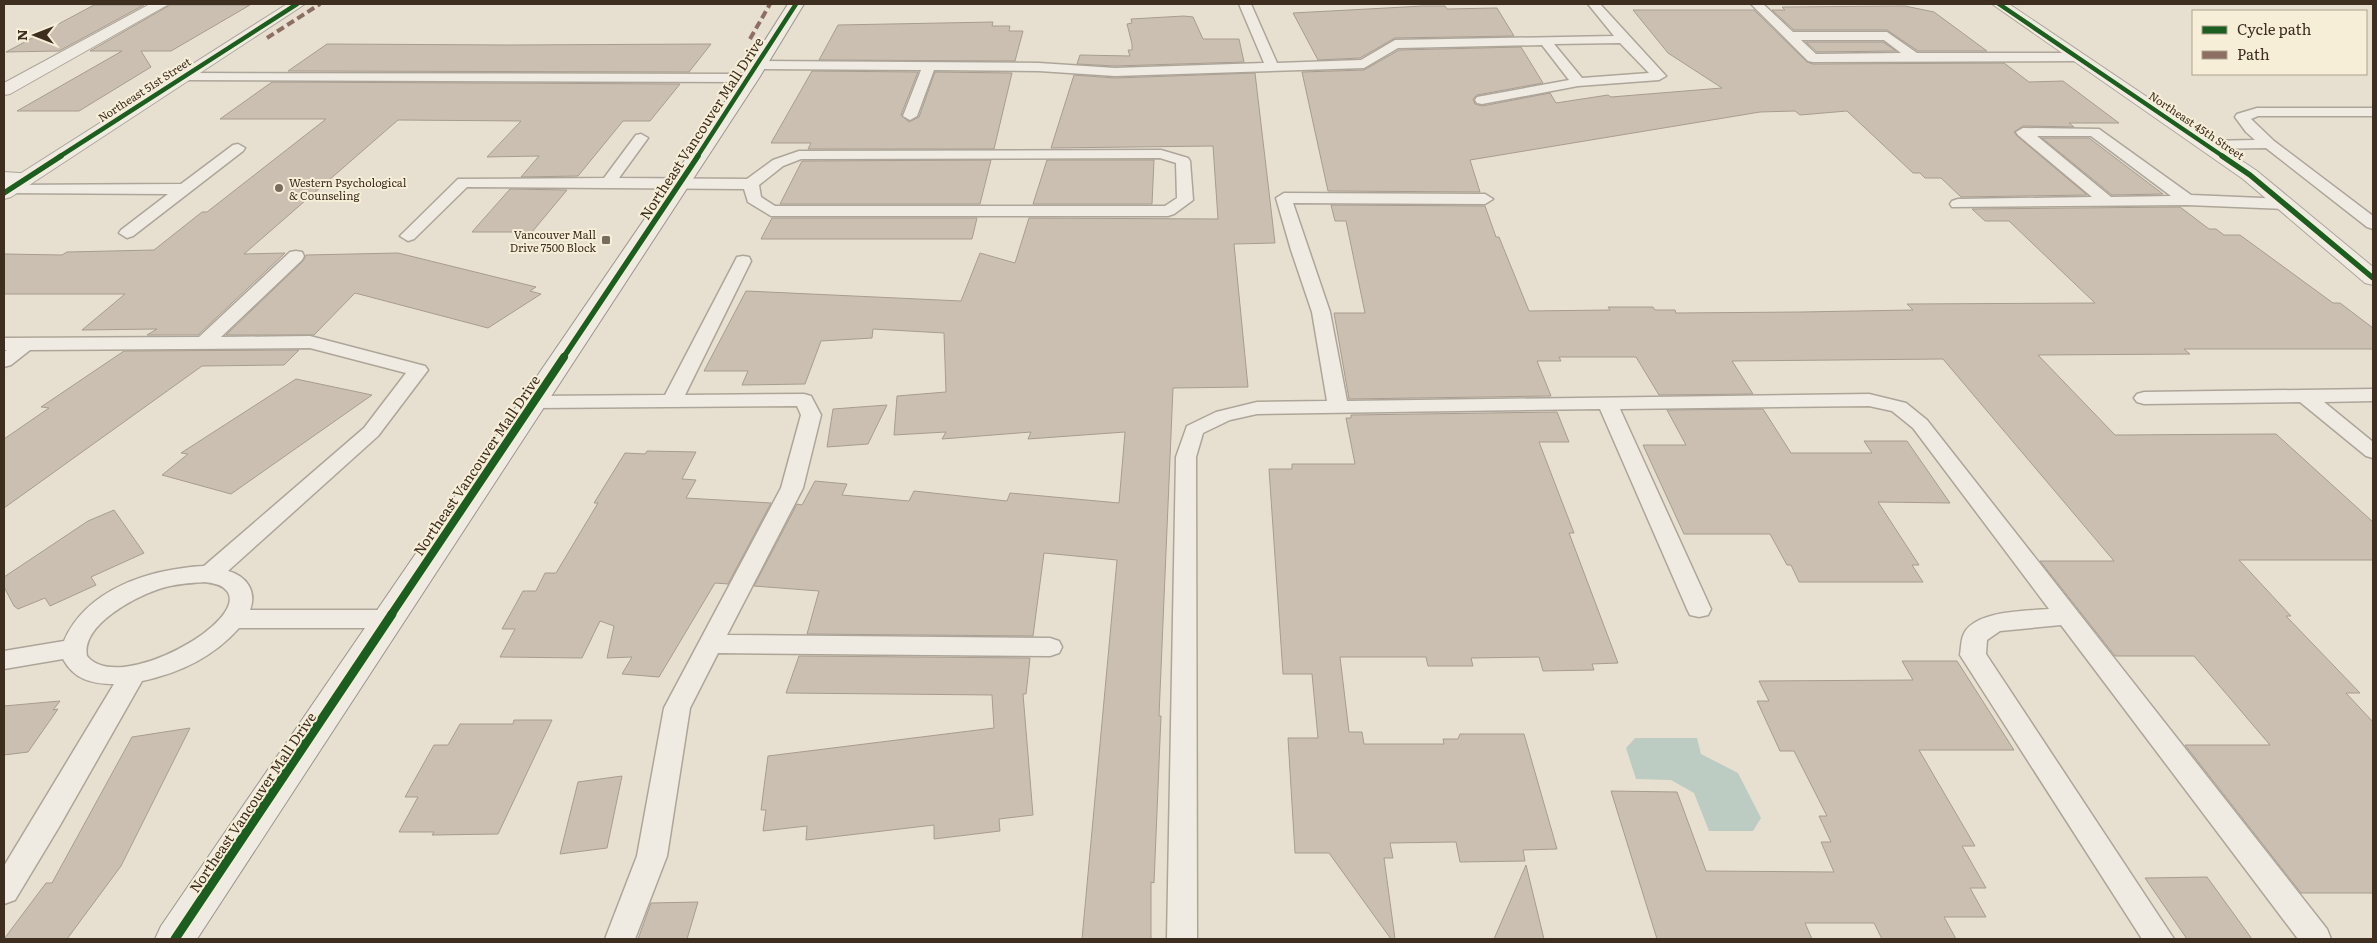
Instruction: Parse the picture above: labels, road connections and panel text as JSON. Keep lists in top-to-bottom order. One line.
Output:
{"streets":{"street":["Northeast 51st Street","Northeast 45th Street","Northeast Vancouver Mall Drive"]},"places":{"other":["Western Psychological & Counseling"],"transit":["Vancouver Mall Drive 7500 Block"]},"legend":["Cycle path","Path"],"north":"left"}
